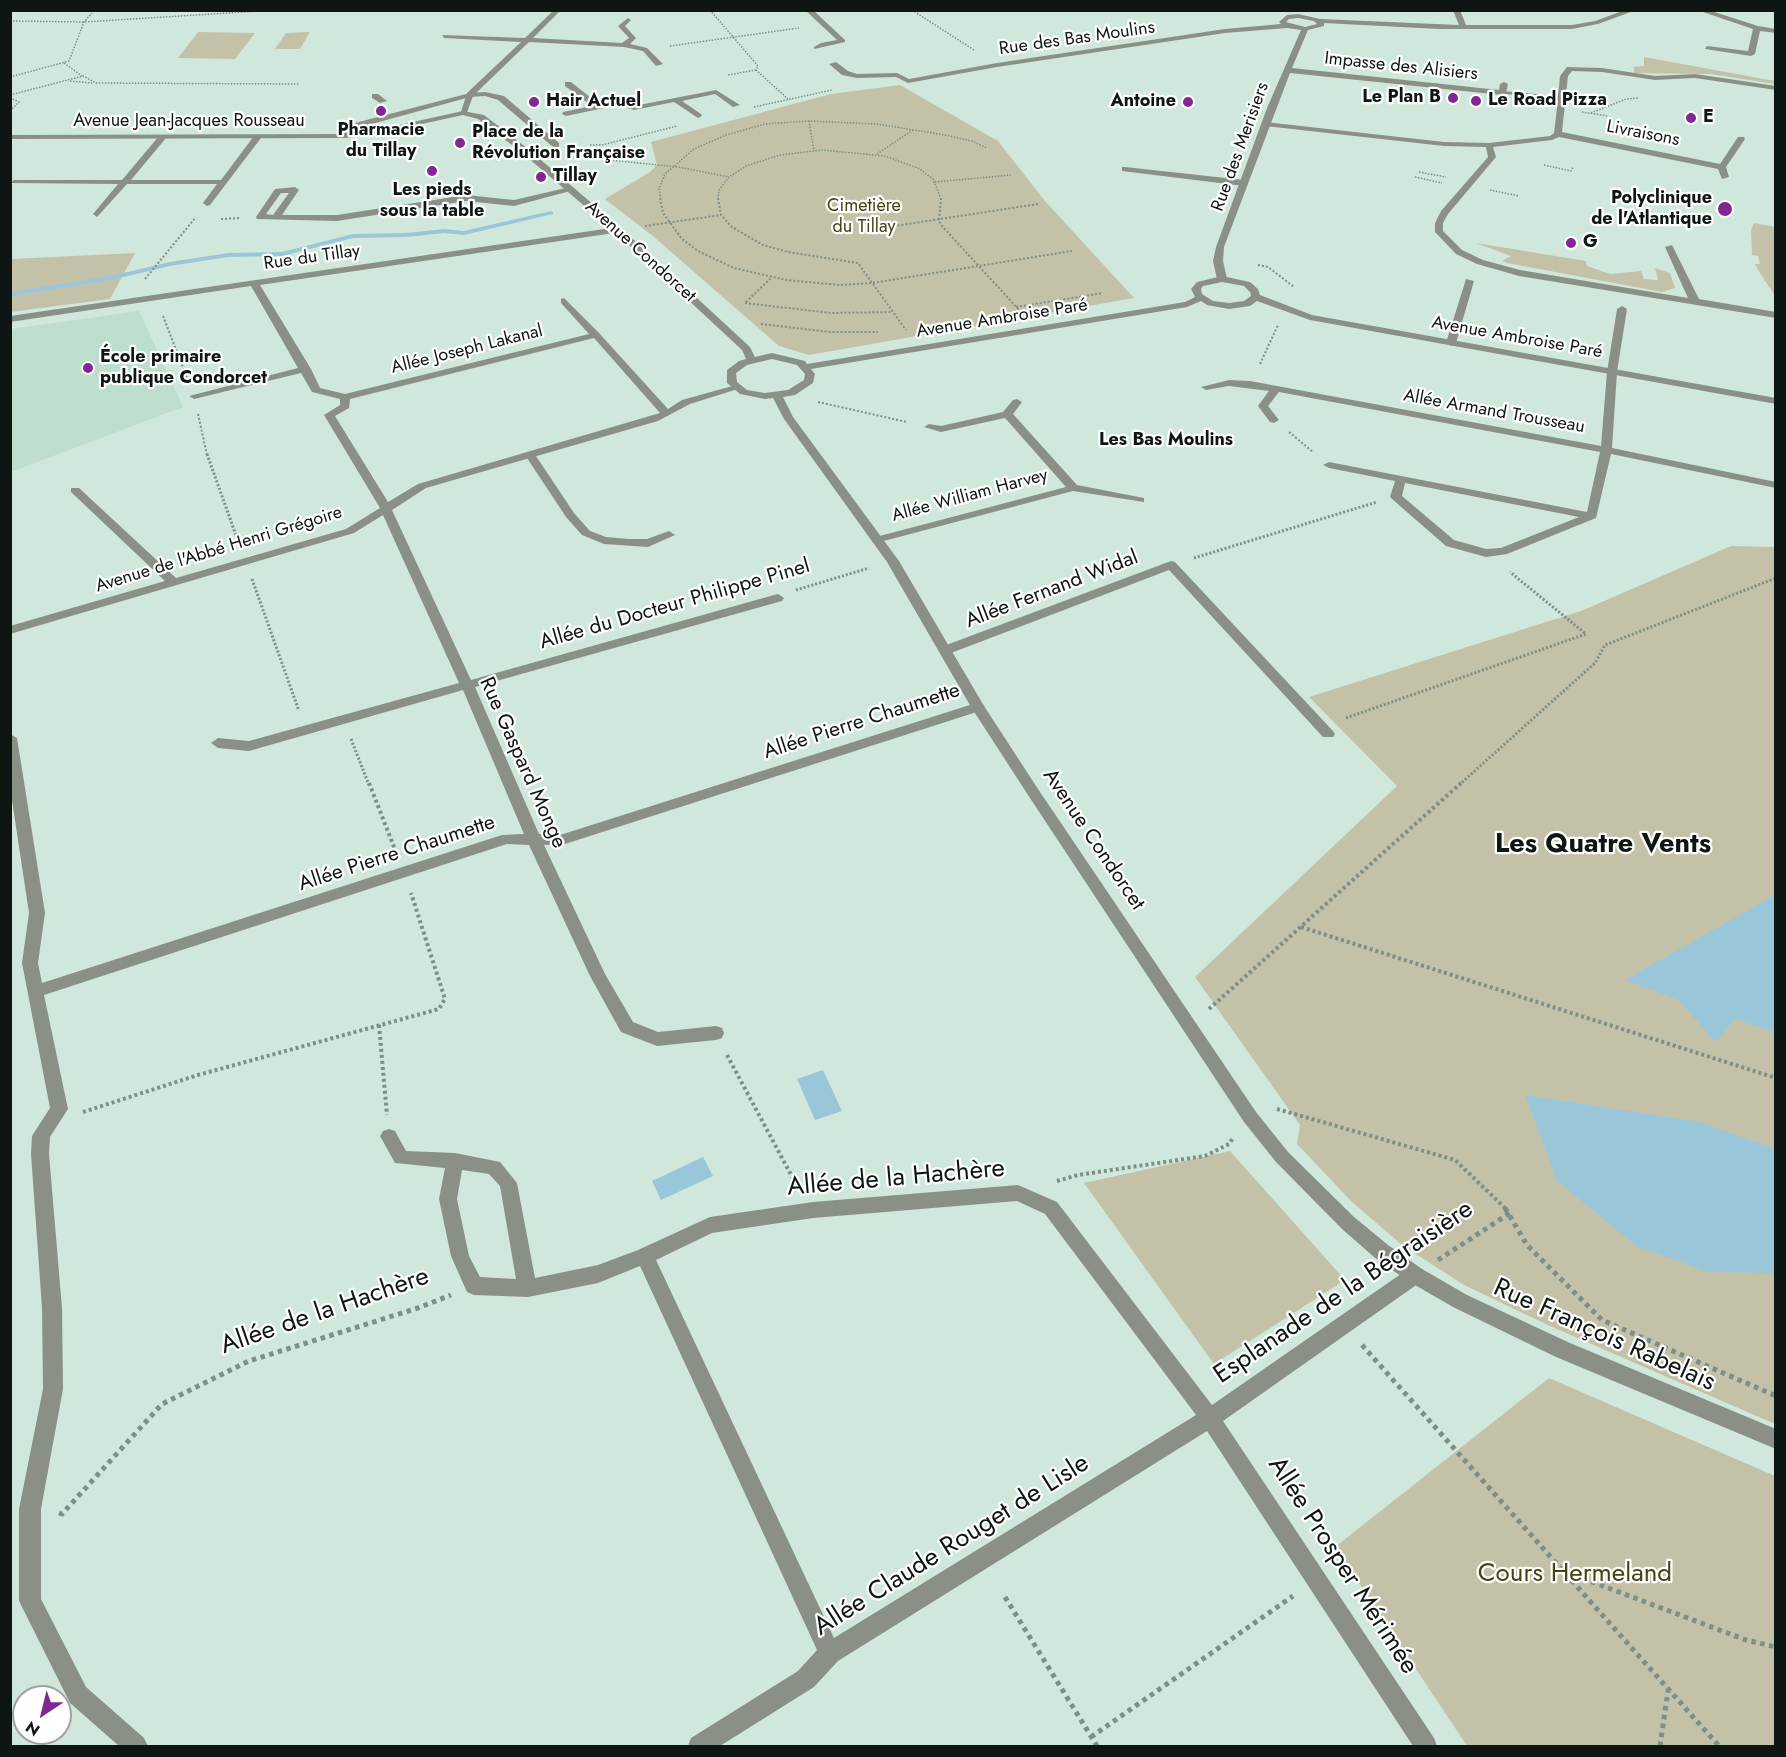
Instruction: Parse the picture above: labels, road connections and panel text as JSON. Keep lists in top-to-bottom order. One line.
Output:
{"streets":{"street":["Rue des Bas Moulins","Impasse des Alisiers","Avenue Jean-Jacques Rousseau","Livraisons","Rue des Merisiers","Avenue Condorcet","Rue du Tillay","Avenue Ambroise Paré","Allée Joseph Lakanal","Allée Armand Trousseau","Allée William Harvey","Avenue de l'Abbé Henri Grégoire","Allée Fernand Widal","Allée du Docteur Philippe Pinel","Allée Pierre Chaumette","Rue Gaspard Monge","Allée de la Hachère","Esplanade de la Bégraisière","Rue François Rabelais","Allée Claude Rouget de Lisle","Allée Prosper Mérimée"]},"crossings":[["Rue des Bas Moulins","Rue des Merisiers"],["Impasse des Alisiers","Rue des Merisiers"],["Rue des Merisiers","Avenue Ambroise Paré"],["Avenue Condorcet","Rue du Tillay"],["Avenue Condorcet","Allée William Harvey"],["Avenue Condorcet","Allée Fernand Widal"],["Avenue Condorcet","Allée du Docteur Philippe Pinel"],["Avenue Condorcet","Allée Pierre Chaumette"],["Avenue Condorcet","Esplanade de la Bégraisière"],["Avenue Condorcet","Rue François Rabelais"],["Allée Joseph Lakanal","Rue Gaspard Monge"],["Avenue de l'Abbé Henri Grégoire","Rue Gaspard Monge"],["Allée du Docteur Philippe Pinel","Rue Gaspard Monge"],["Allée Pierre Chaumette","Rue Gaspard Monge"],["Allée de la Hachère","Esplanade de la Bégraisière"],["Allée de la Hachère","Allée Claude Rouget de Lisle"],["Allée de la Hachère","Allée Prosper Mérimée"],["Esplanade de la Bégraisière","Rue François Rabelais"],["Esplanade de la Bégraisière","Allée Claude Rouget de Lisle"],["Esplanade de la Bégraisière","Allée Prosper Mérimée"],["Allée Claude Rouget de Lisle","Allée Prosper Mérimée"]],"districts":["Les Bas Moulins","Les Quatre Vents"],"parks":["Cimetière du Tillay","Cours Hermeland"],"places":["Le Plan B","Le Road Pizza","Hair Actuel","Antoine","Pharmacie du Tillay","E","Place de la Révolution Française","Les pieds sous la table","Tillay","Polyclinique de l'Atlantique","G","École primaire publique Condorcet"],"north":"bottom left"}
